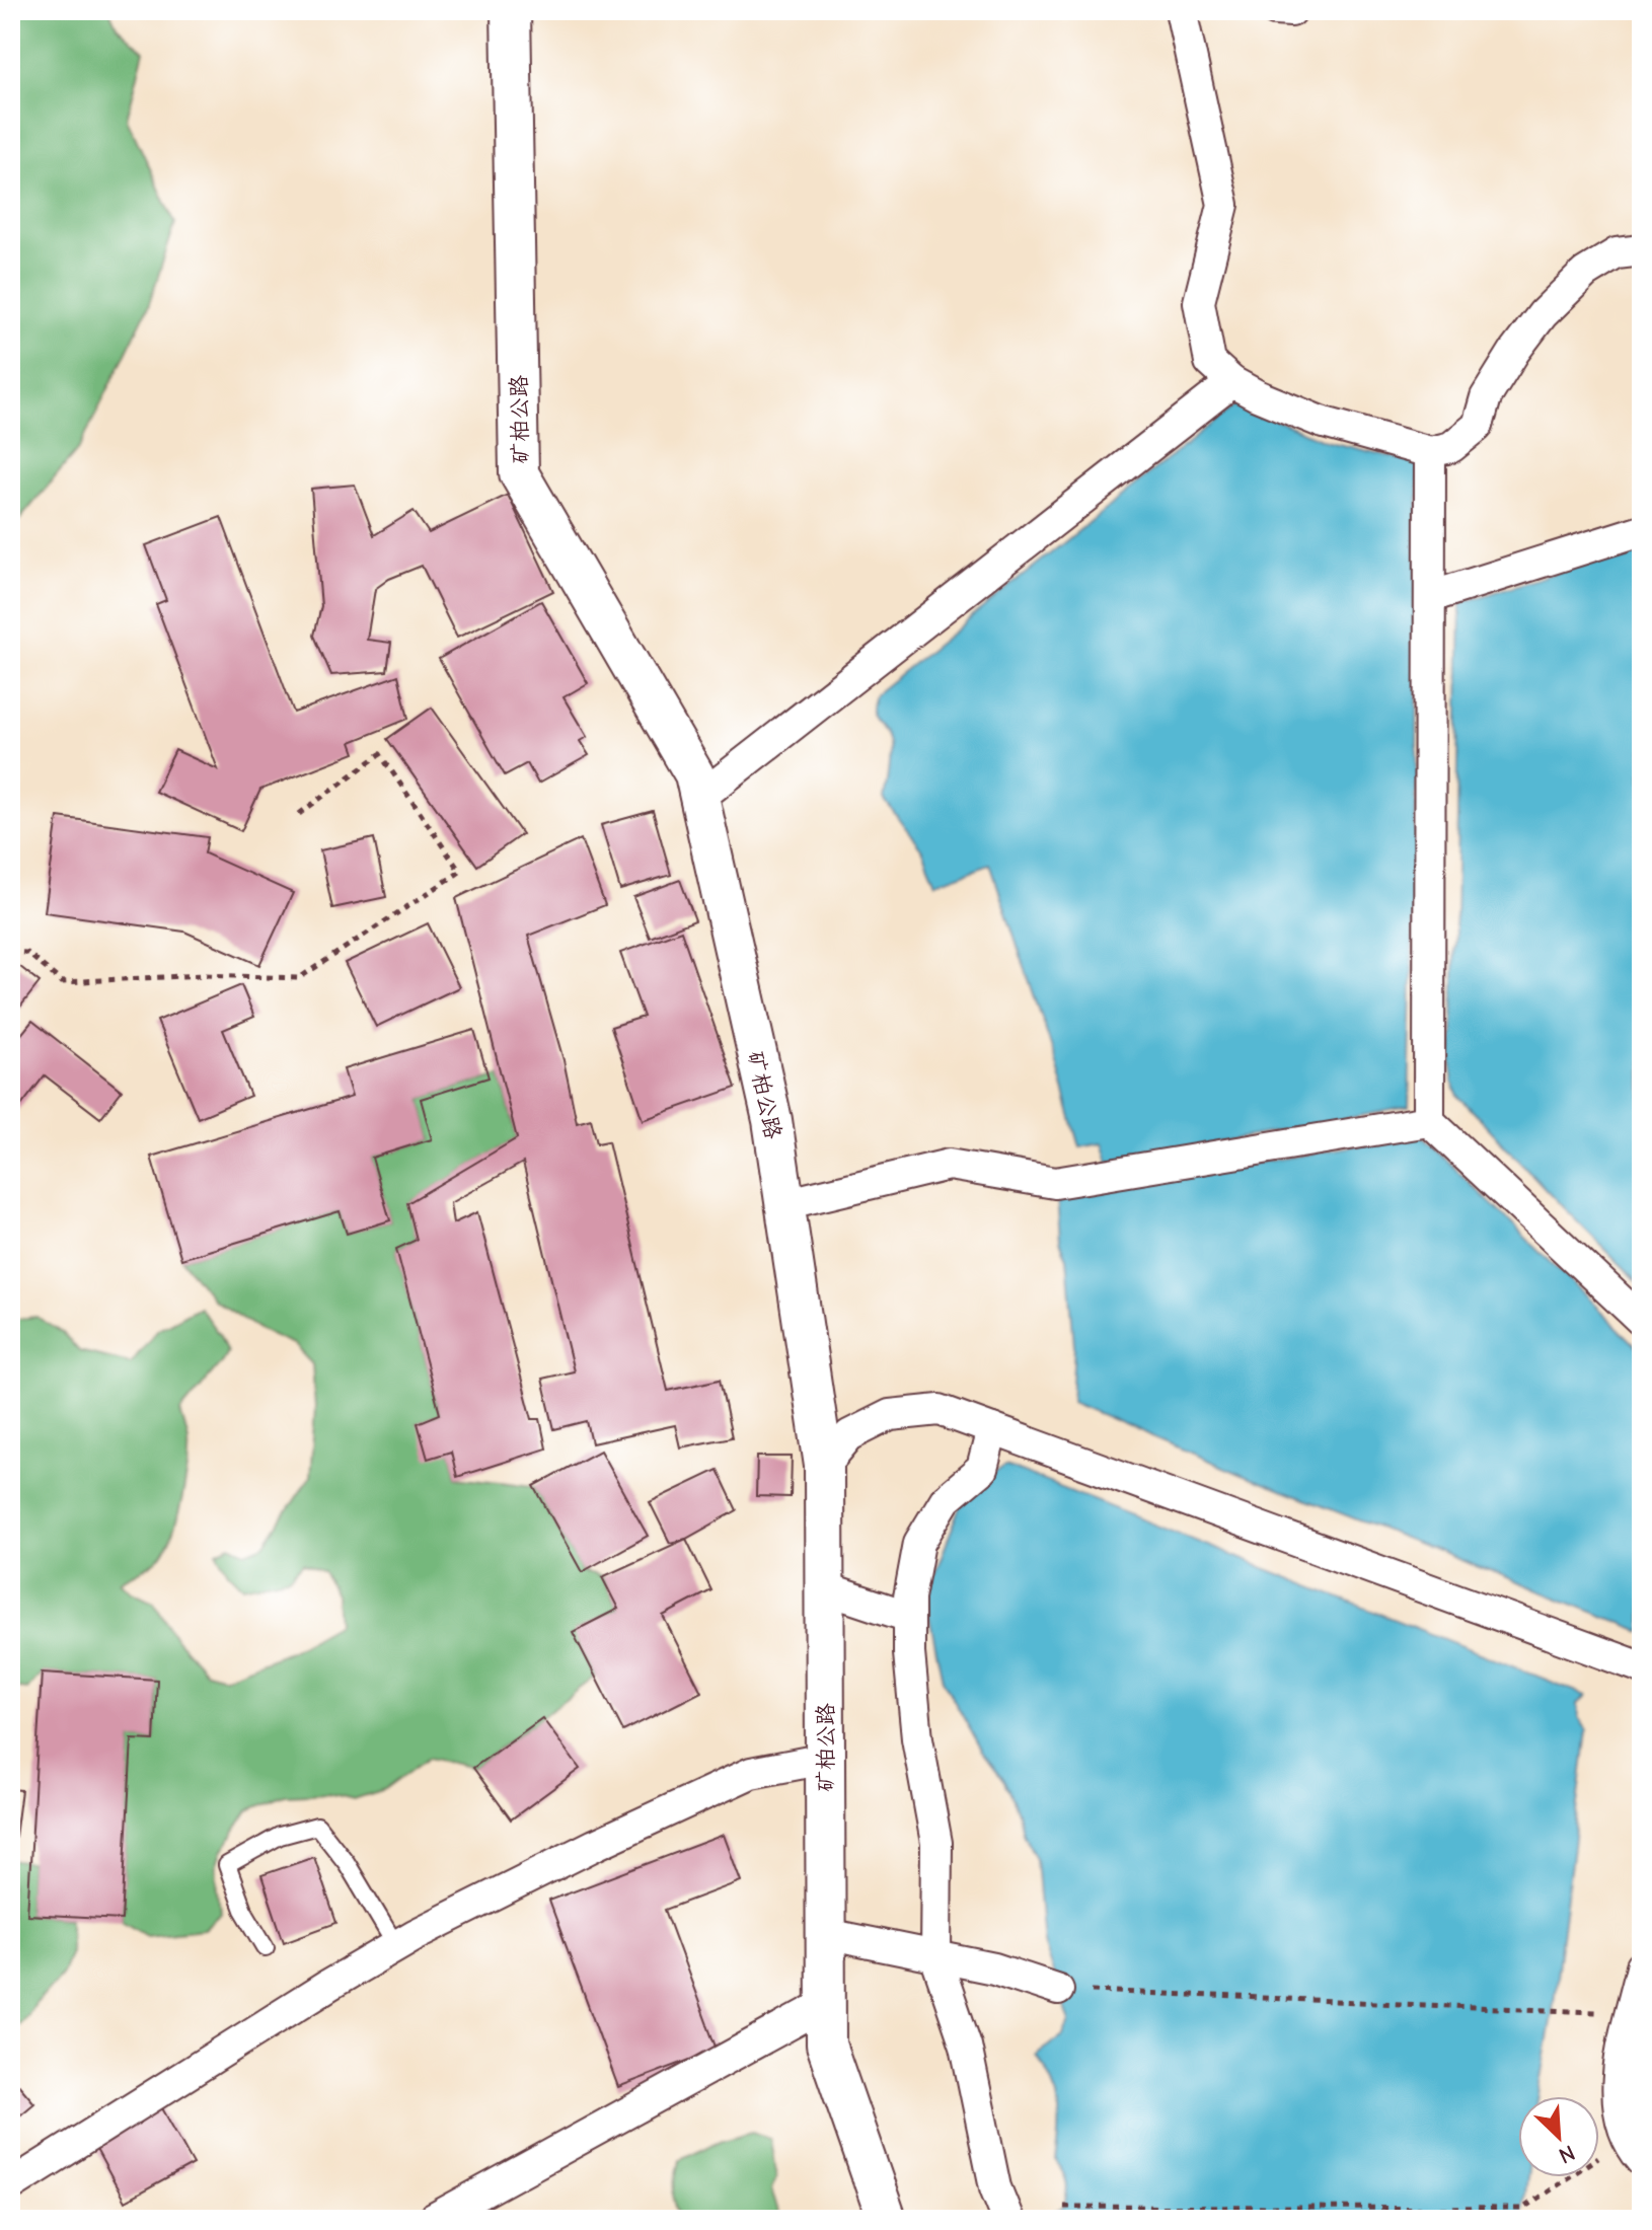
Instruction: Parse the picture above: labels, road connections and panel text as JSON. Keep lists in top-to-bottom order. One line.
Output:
{"streets":{"street":["矿柏公路"]},"north":"bottom right"}
